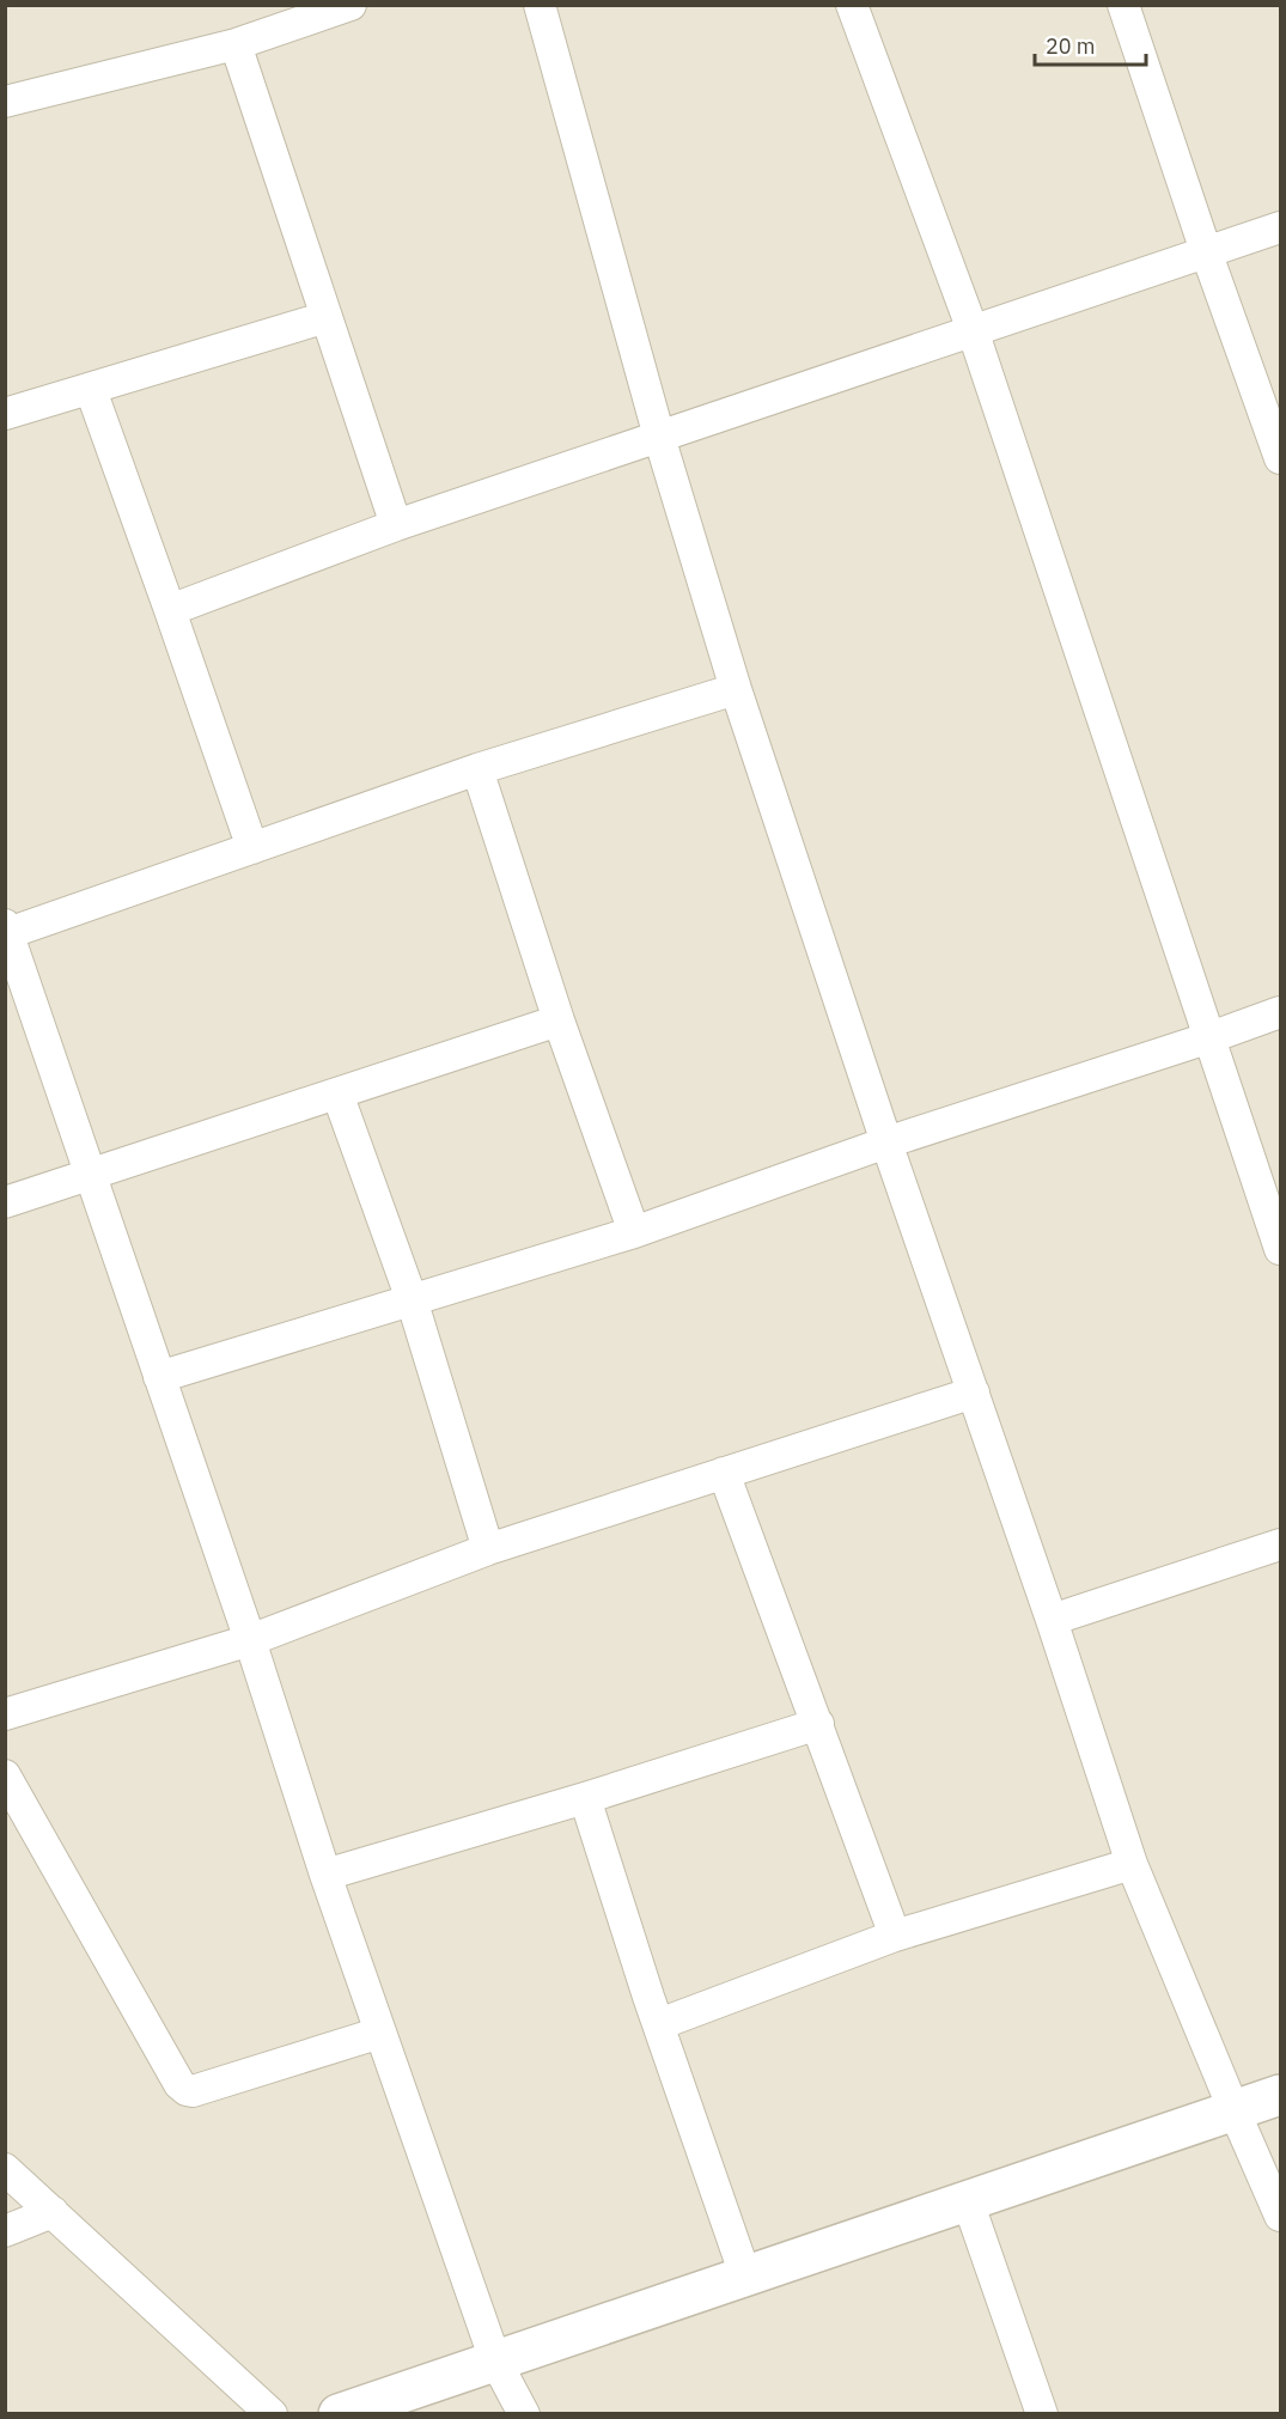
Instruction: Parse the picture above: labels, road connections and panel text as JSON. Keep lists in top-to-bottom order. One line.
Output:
{"scale_bar":"20 m"}
